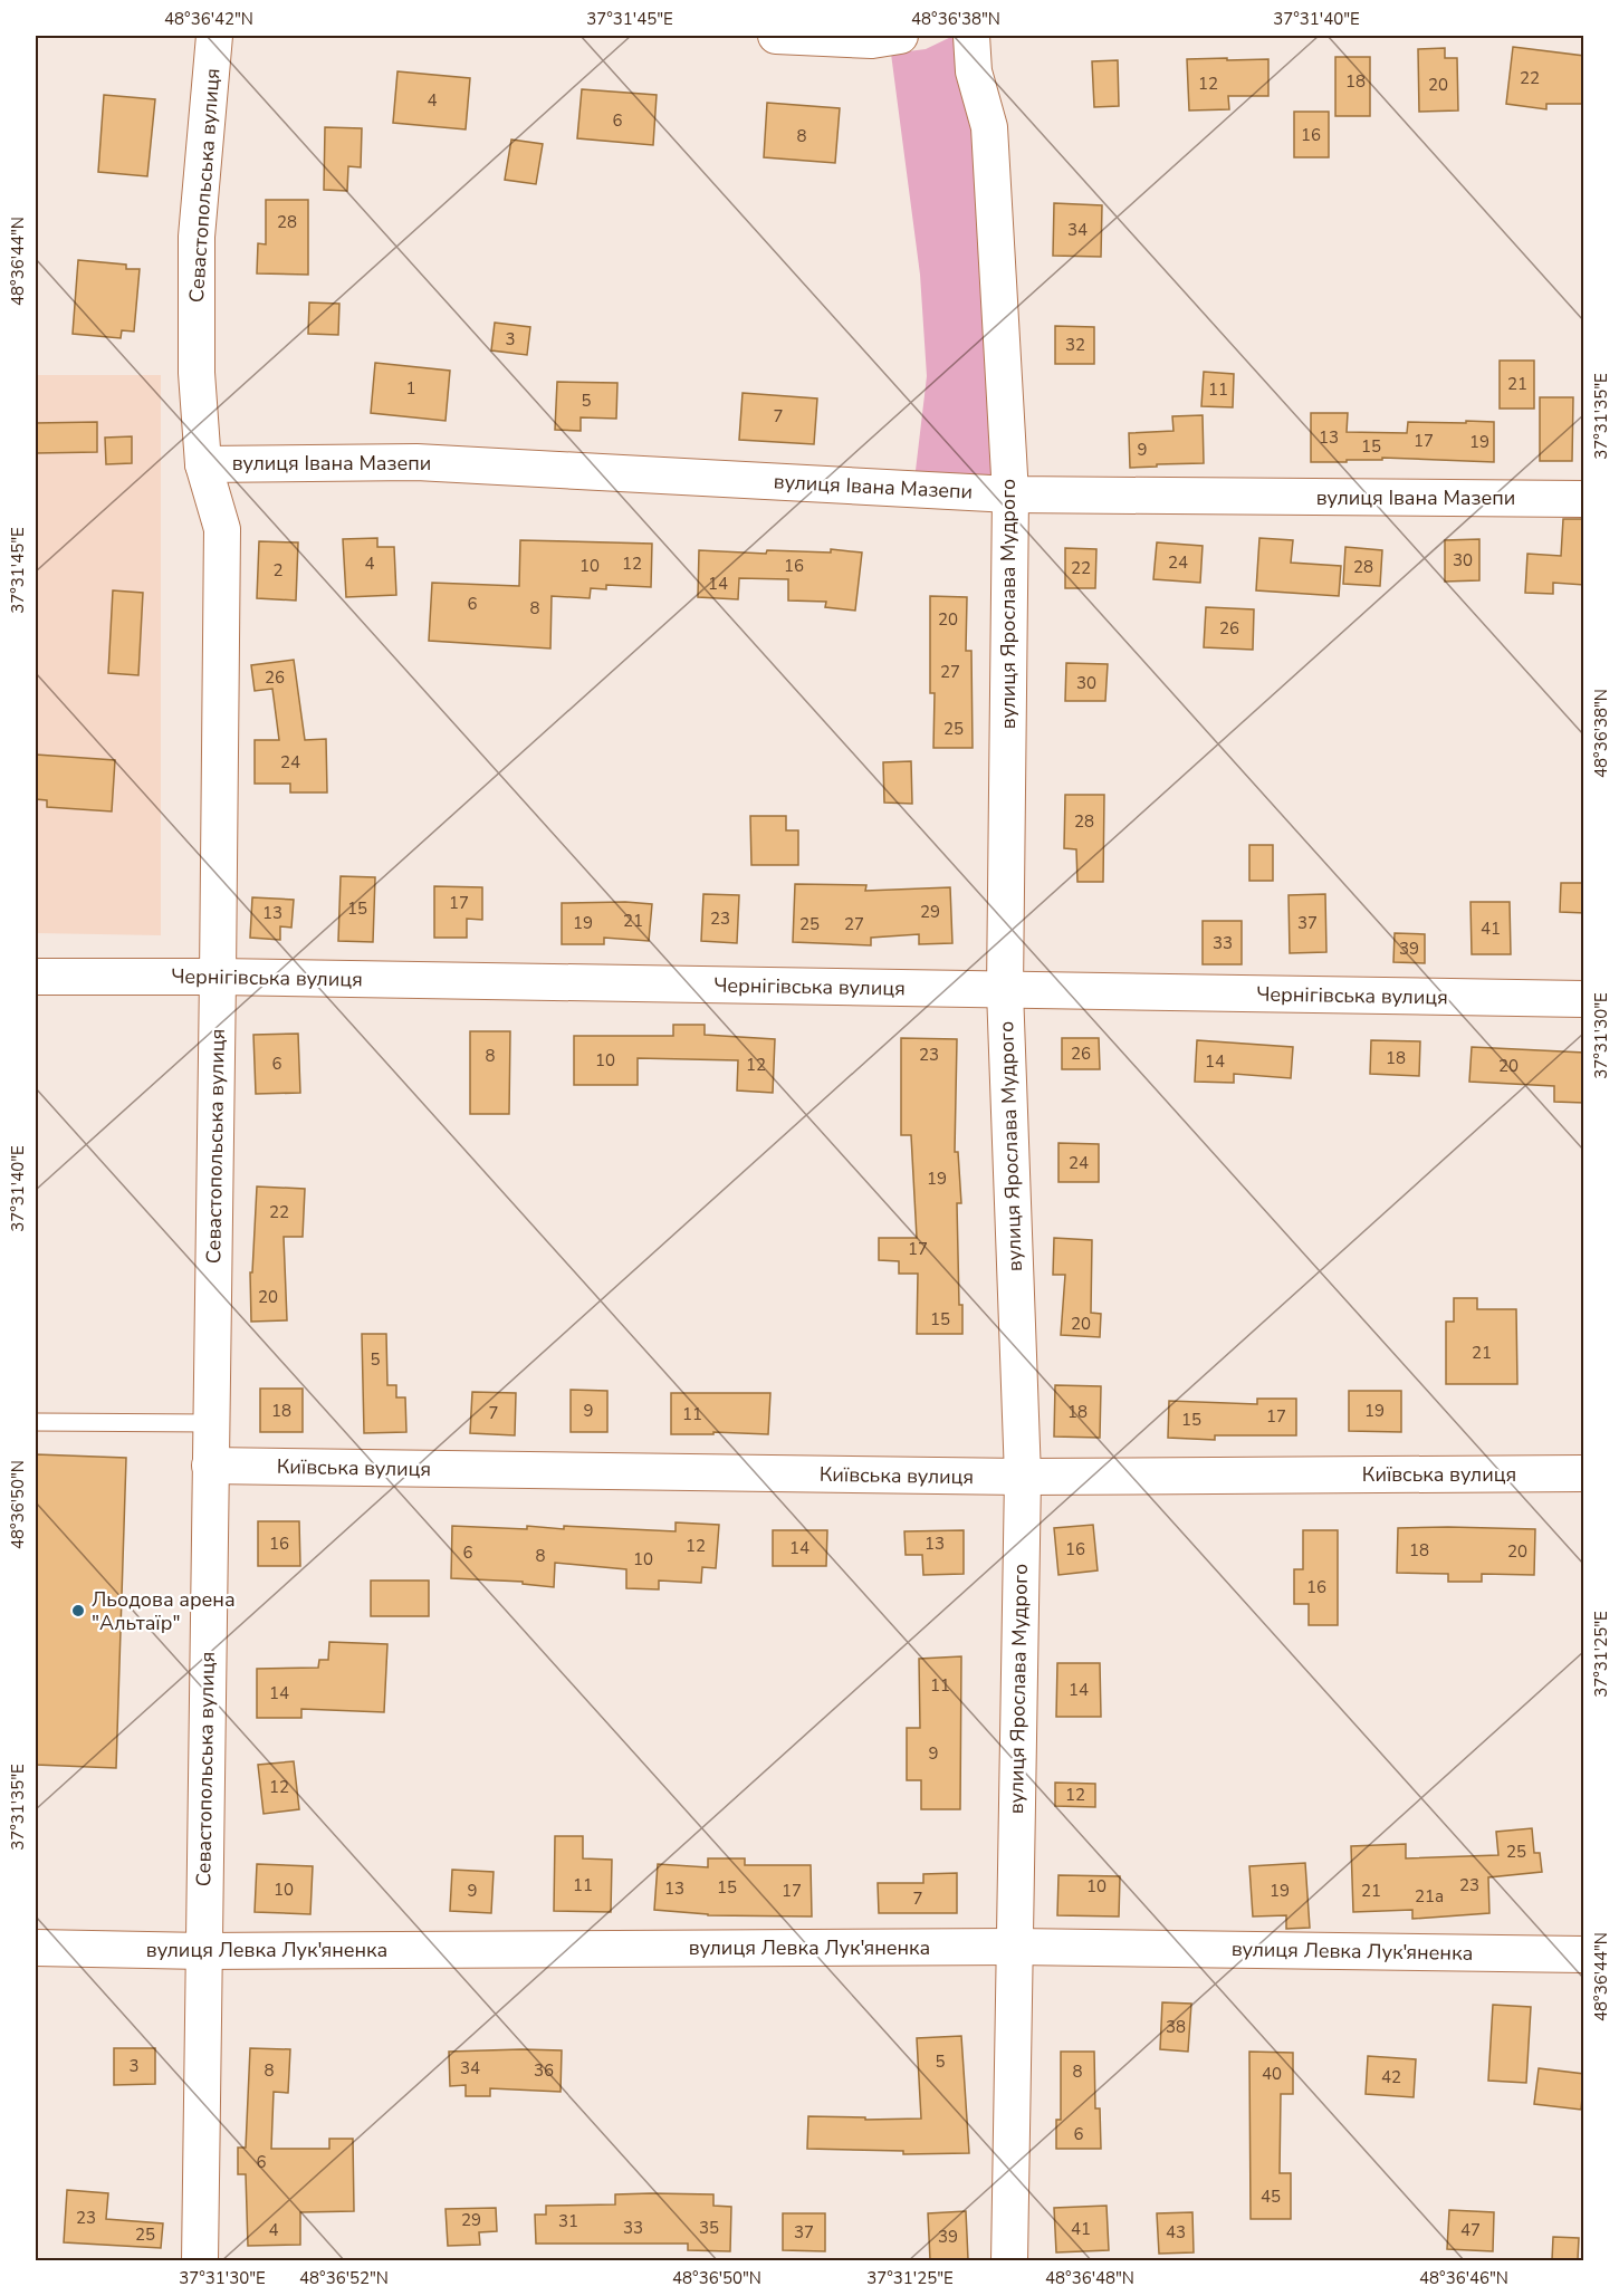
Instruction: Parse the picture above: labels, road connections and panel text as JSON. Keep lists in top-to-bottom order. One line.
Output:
{"streets":{"street":["Севастопольська вулиця","вулиця Івана Мазепи","вулиця Ярослава Мудрого","Чернігівська вулиця","Київська вулиця","вулиця Левка Лук'яненка"]},"crossings":[["Севастопольська вулиця","вулиця Івана Мазепи"],["Севастопольська вулиця","Чернігівська вулиця"],["Севастопольська вулиця","Київська вулиця"],["Севастопольська вулиця","вулиця Левка Лук'яненка"],["вулиця Івана Мазепи","вулиця Ярослава Мудрого"],["вулиця Ярослава Мудрого","Чернігівська вулиця"],["вулиця Ярослава Мудрого","Київська вулиця"],["вулиця Ярослава Мудрого","вулиця Левка Лук'яненка"]],"places":["Льодова арена \"Альтаїр\""],"house_numbers":["22","18","12","20","4","6","16","8","28","34","3","32","21","1","11","5","7","13","17","19","15","9","30","24","4","12","10","16","28","22","2","14","6","8","20","26","27","26","30","25","24","28","17","15","29","13","23","21","19","37","25","27","41","33","39","26","23","8","18","10","14","6","12","20","24","19","22","17","20","15","20","21","5","18","9","19","18","7","11","17","15","16","13","12","14","16","18","20","6","8","10","16","11","14","14","9","12","12","25","11","23","10","15","13","10","9","17","19","21","21а","7","38","5","3","34","8","36","8","40","42","6","6","45","23","29","31","33","35","41","4","47","37","43","25","39"],"coordinates":["48°36'42\"N","37°31'45\"E","48°36'38\"N","37°31'40\"E","48°36'44\"N","37°31'35\"E","37°31'30\"E","48°36'50\"N","37°31'25\"E","48°36'52\"N","48°36'48\"N","48°36'46\"N"]}
